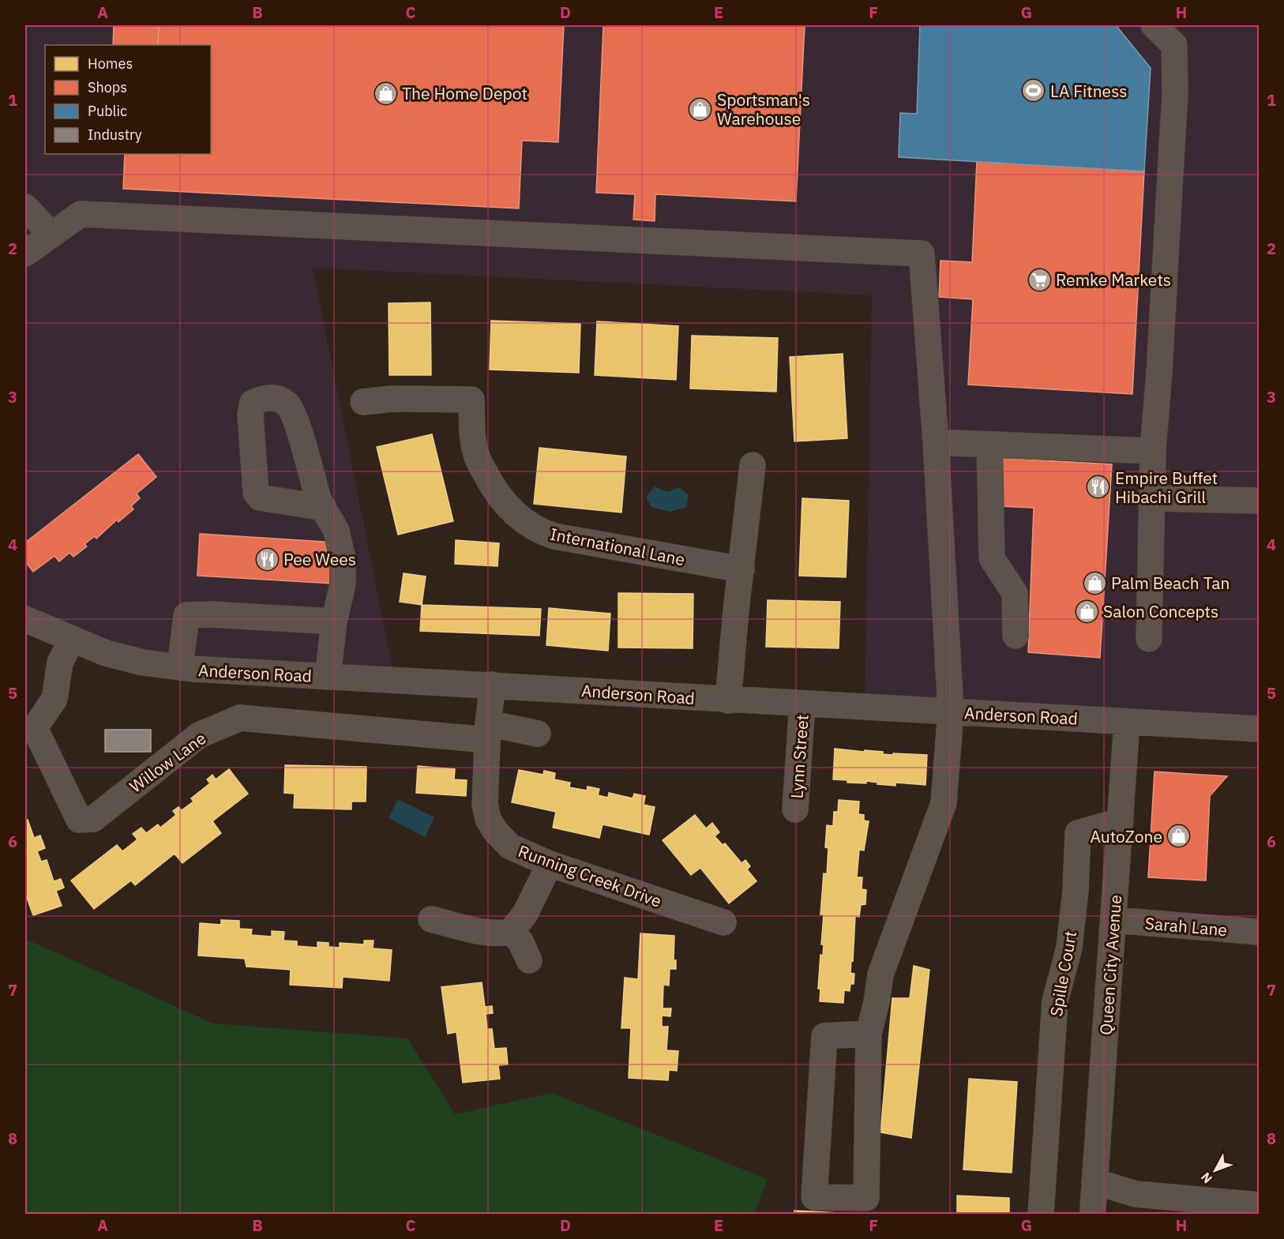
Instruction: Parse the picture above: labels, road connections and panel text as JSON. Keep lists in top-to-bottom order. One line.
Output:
{"streets":{"street":["International Lane","Anderson Road","Lynn Street","Willow Lane","Running Creek Drive","Sarah Lane","Queen City Avenue","Spille Court"]},"crossings":[["Anderson Road","Lynn Street"],["Anderson Road","Willow Lane"],["Anderson Road","Running Creek Drive"],["Anderson Road","Queen City Avenue"],["Willow Lane","Running Creek Drive"],["Sarah Lane","Queen City Avenue"],["Queen City Avenue","Spille Court"]],"places":{"sports":["LA Fitness"],"shop":["The Home Depot","Sportsman's Warehouse","Palm Beach Tan","Salon Concepts","AutoZone"],"supermarket":["Remke Markets"],"restaurant":["Empire Buffet Hibachi Grill","Pee Wees"]},"legend":["Homes","Shops","Public","Industry"],"north":"bottom left","grid":{"columns":["A","B","C","D","E","F","G","H"],"rows":["1","2","3","4","5","6","7","8"]}}
